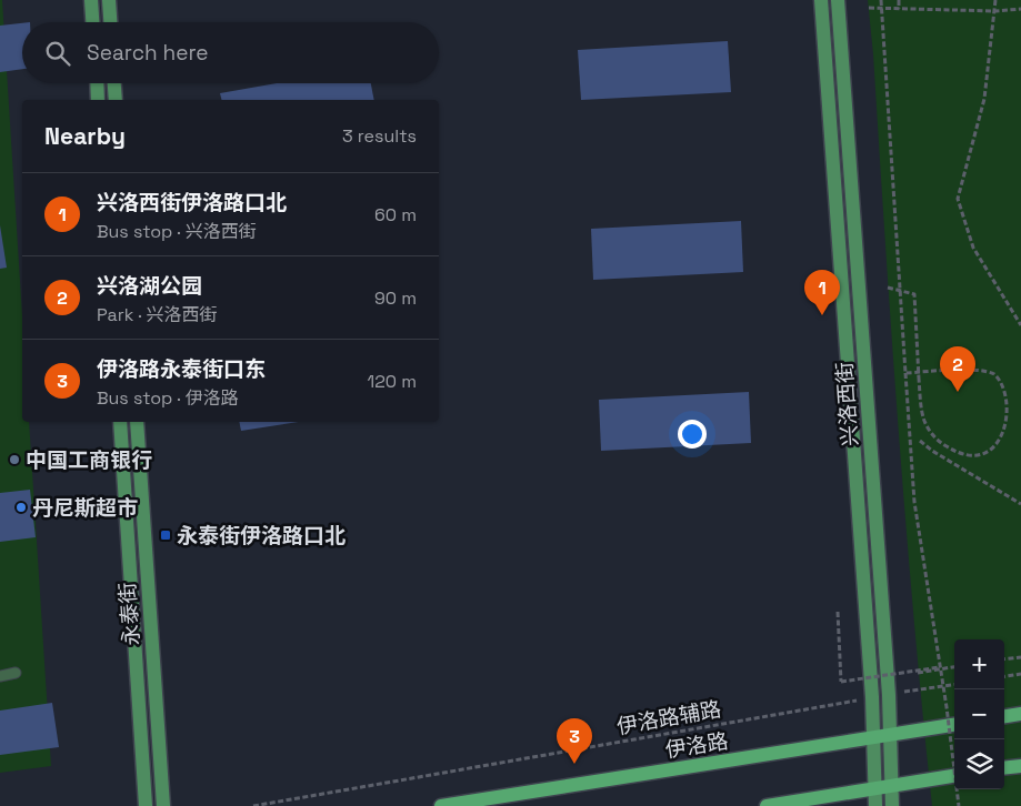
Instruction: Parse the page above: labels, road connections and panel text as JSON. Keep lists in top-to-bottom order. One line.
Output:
{"streets":{"main road":["伊洛路"],"street":["兴洛西街","永泰街"],"path":["伊洛路辅路"]},"crossings":[["兴洛西街","伊洛路辅路"],["兴洛西街","伊洛路"]],"places":{"other":["中国工商银行","丹尼斯超市"],"transit":["永泰街伊洛路口北"]},"page":{"search":"Search here","heading":["Nearby","3 results"],"list":[{"mark":"1","name":"兴洛西街伊洛路口北","note":"Bus stop · 兴洛西街","value":"60 m"},{"mark":"2","name":"兴洛湖公园","note":"Park · 兴洛西街","value":"90 m"},{"mark":"3","name":"伊洛路永泰街口东","note":"Bus stop · 伊洛路","value":"120 m"}],"pins":["1","2","3"],"map_buttons":["+","−"]}}
